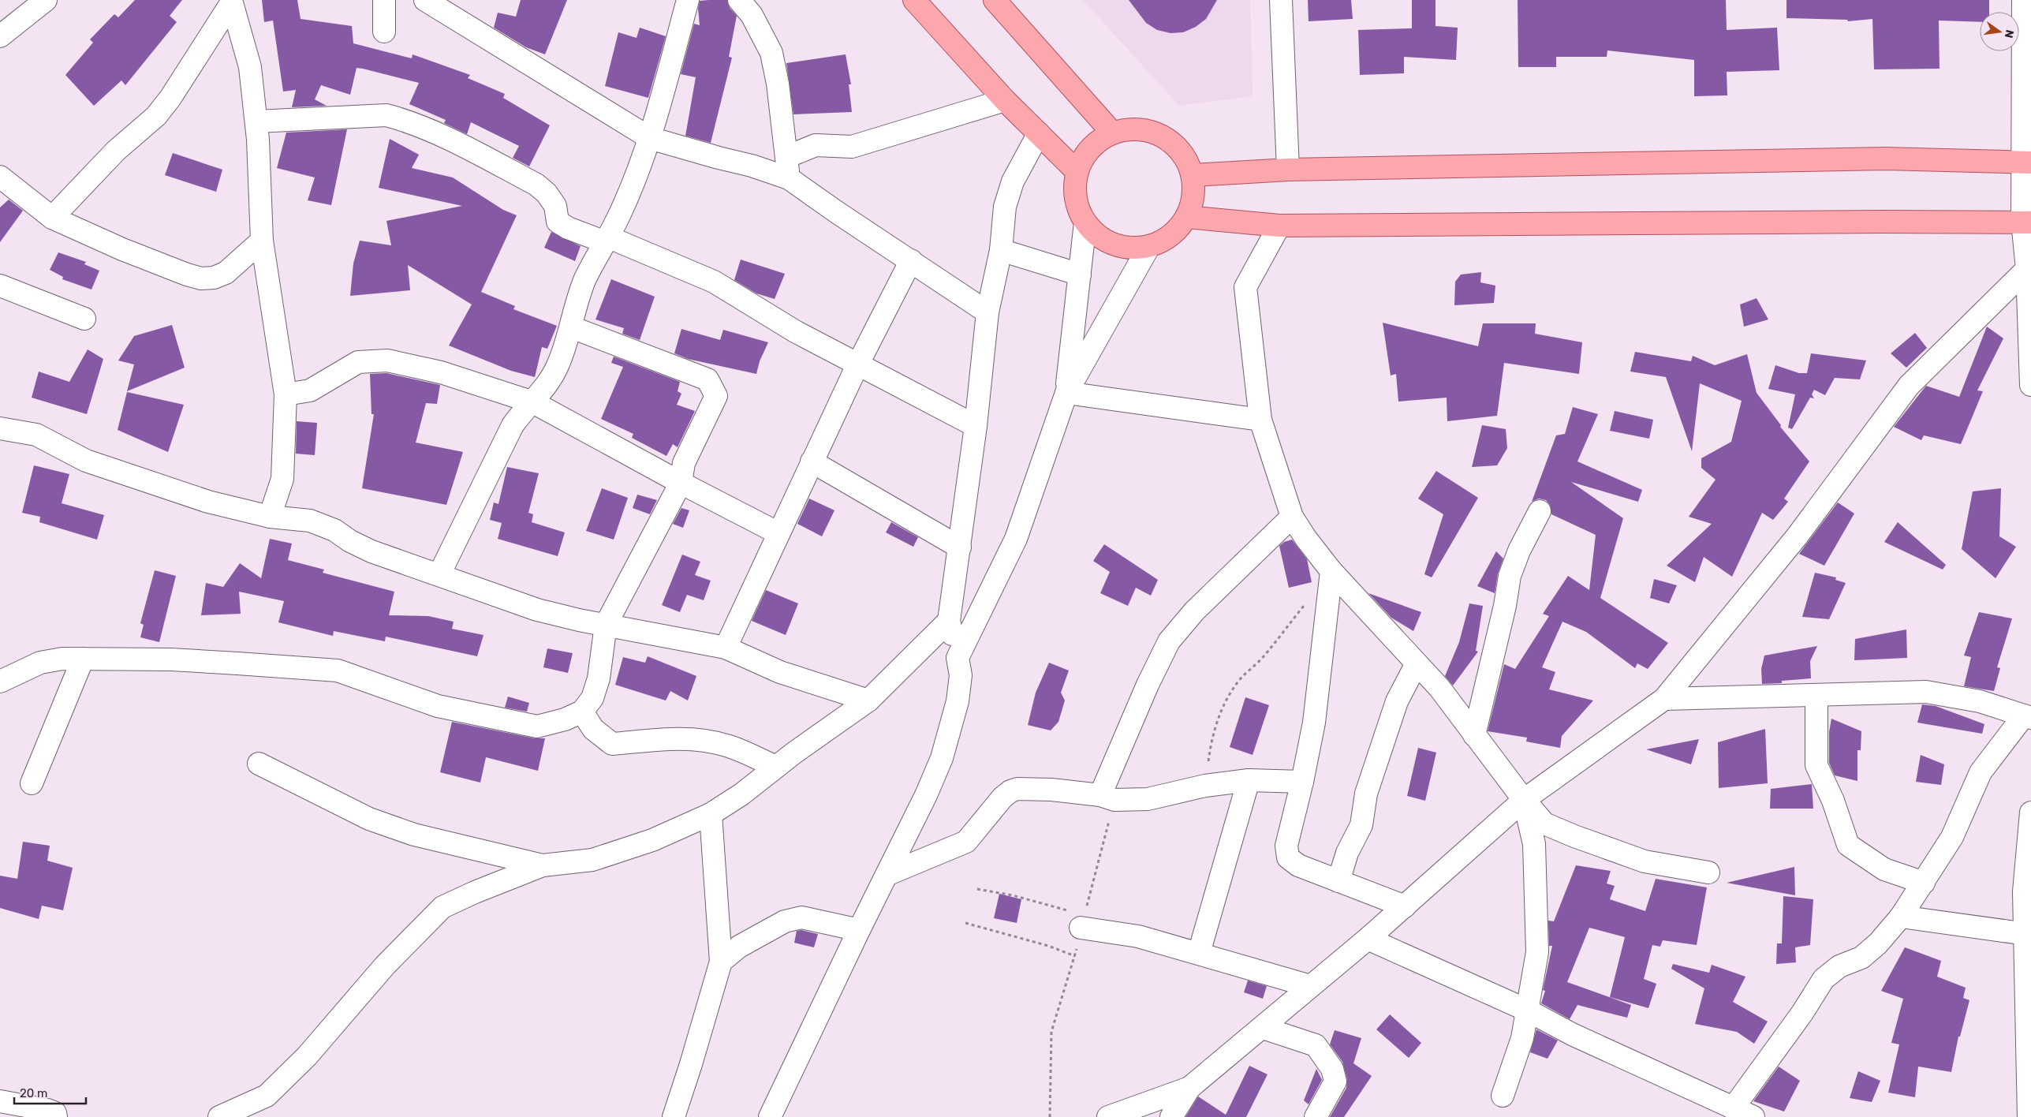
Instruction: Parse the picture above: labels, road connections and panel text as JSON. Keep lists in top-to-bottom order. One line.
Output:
{"scale_bar":"20 m","north":"right"}
